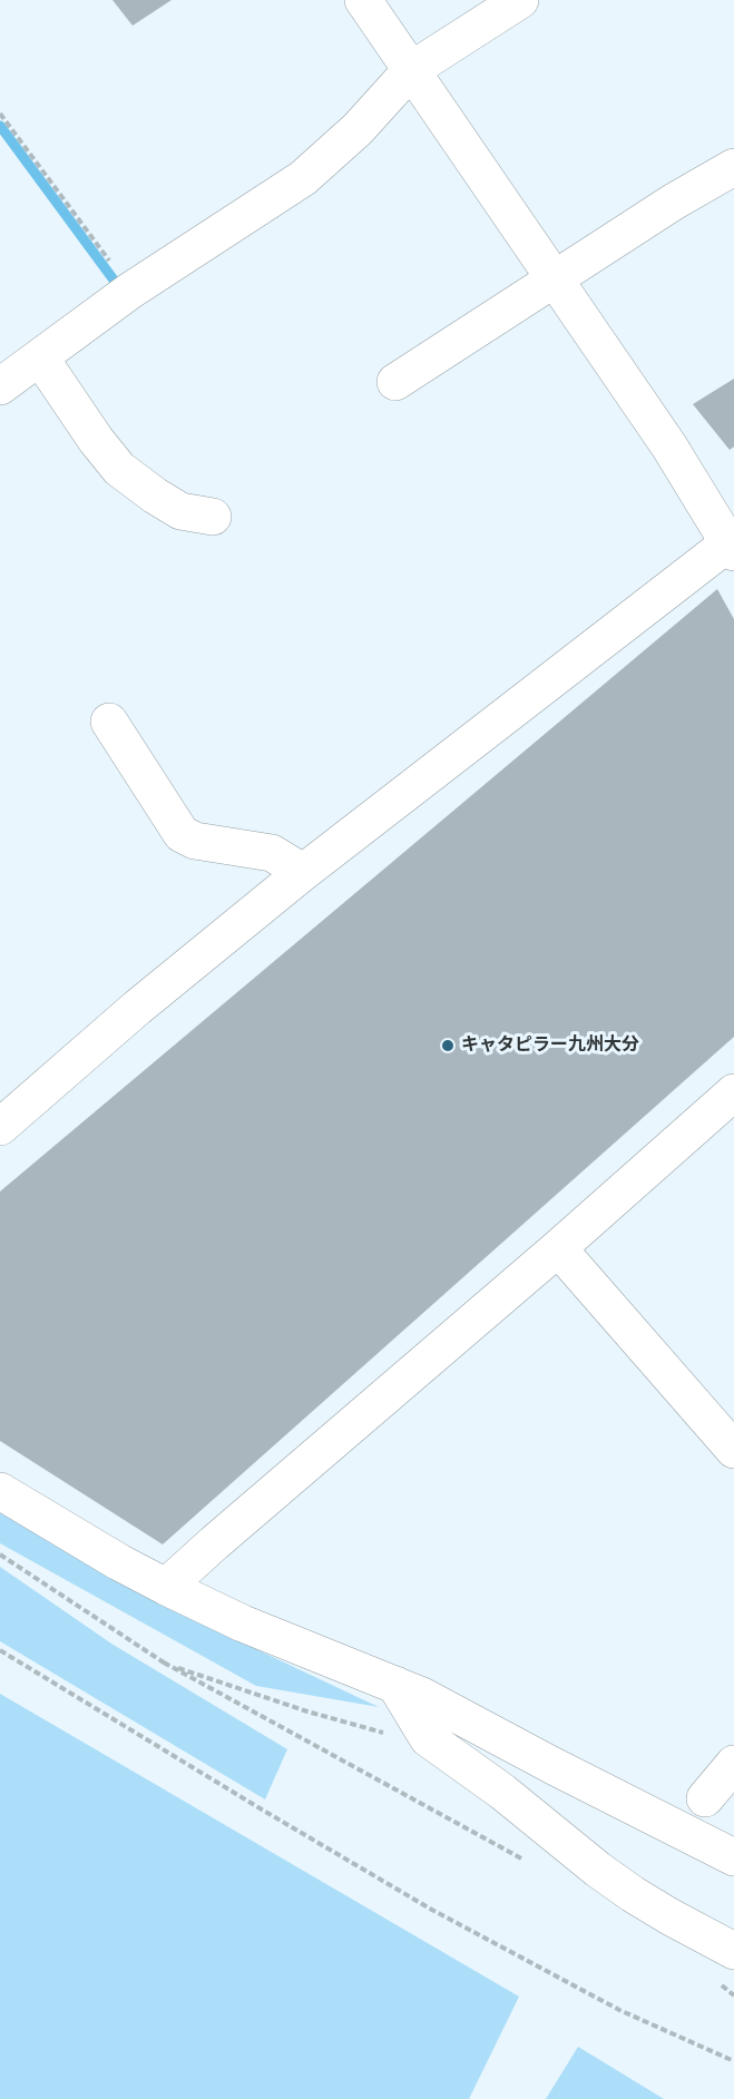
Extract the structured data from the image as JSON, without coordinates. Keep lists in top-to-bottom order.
{
  "places": ["キャタピラー九州大分"]
}
